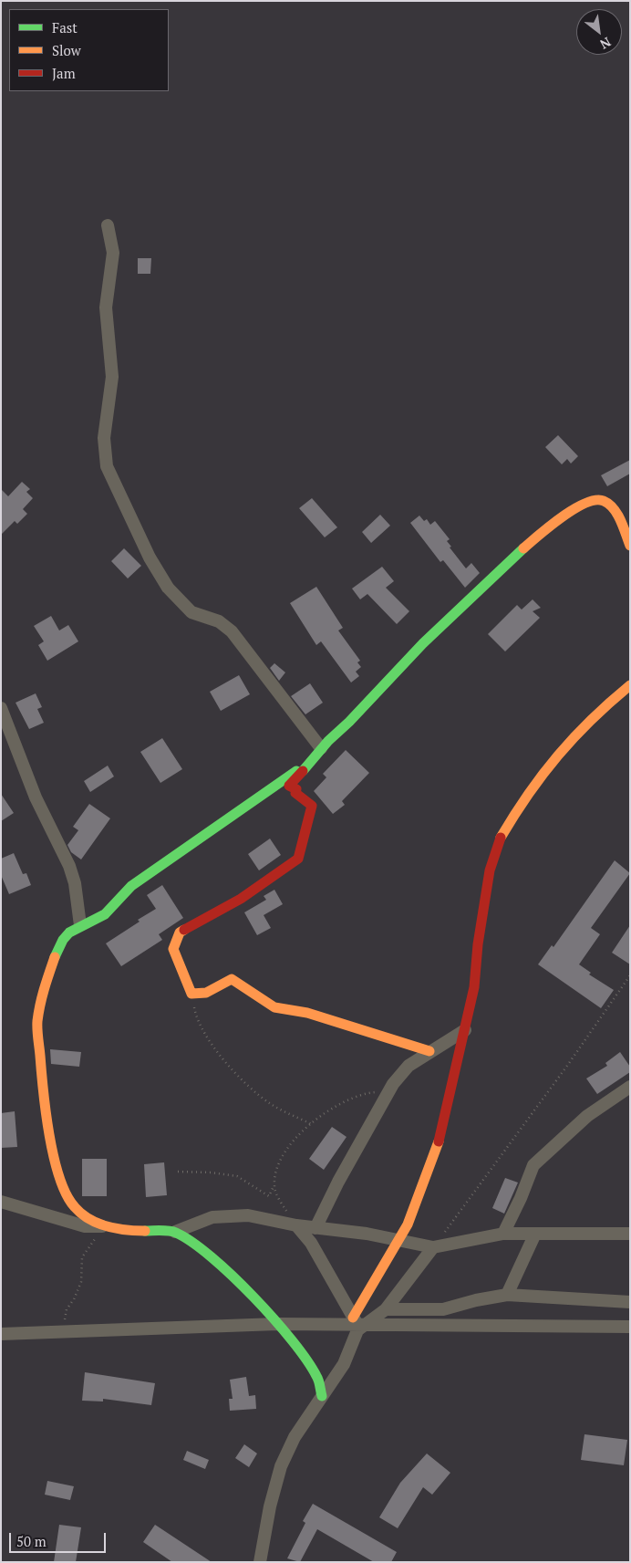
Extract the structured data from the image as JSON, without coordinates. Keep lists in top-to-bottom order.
{
  "legend": ["Fast", "Slow", "Jam"],
  "scale_bar": "50 m",
  "north": "bottom right"
}
